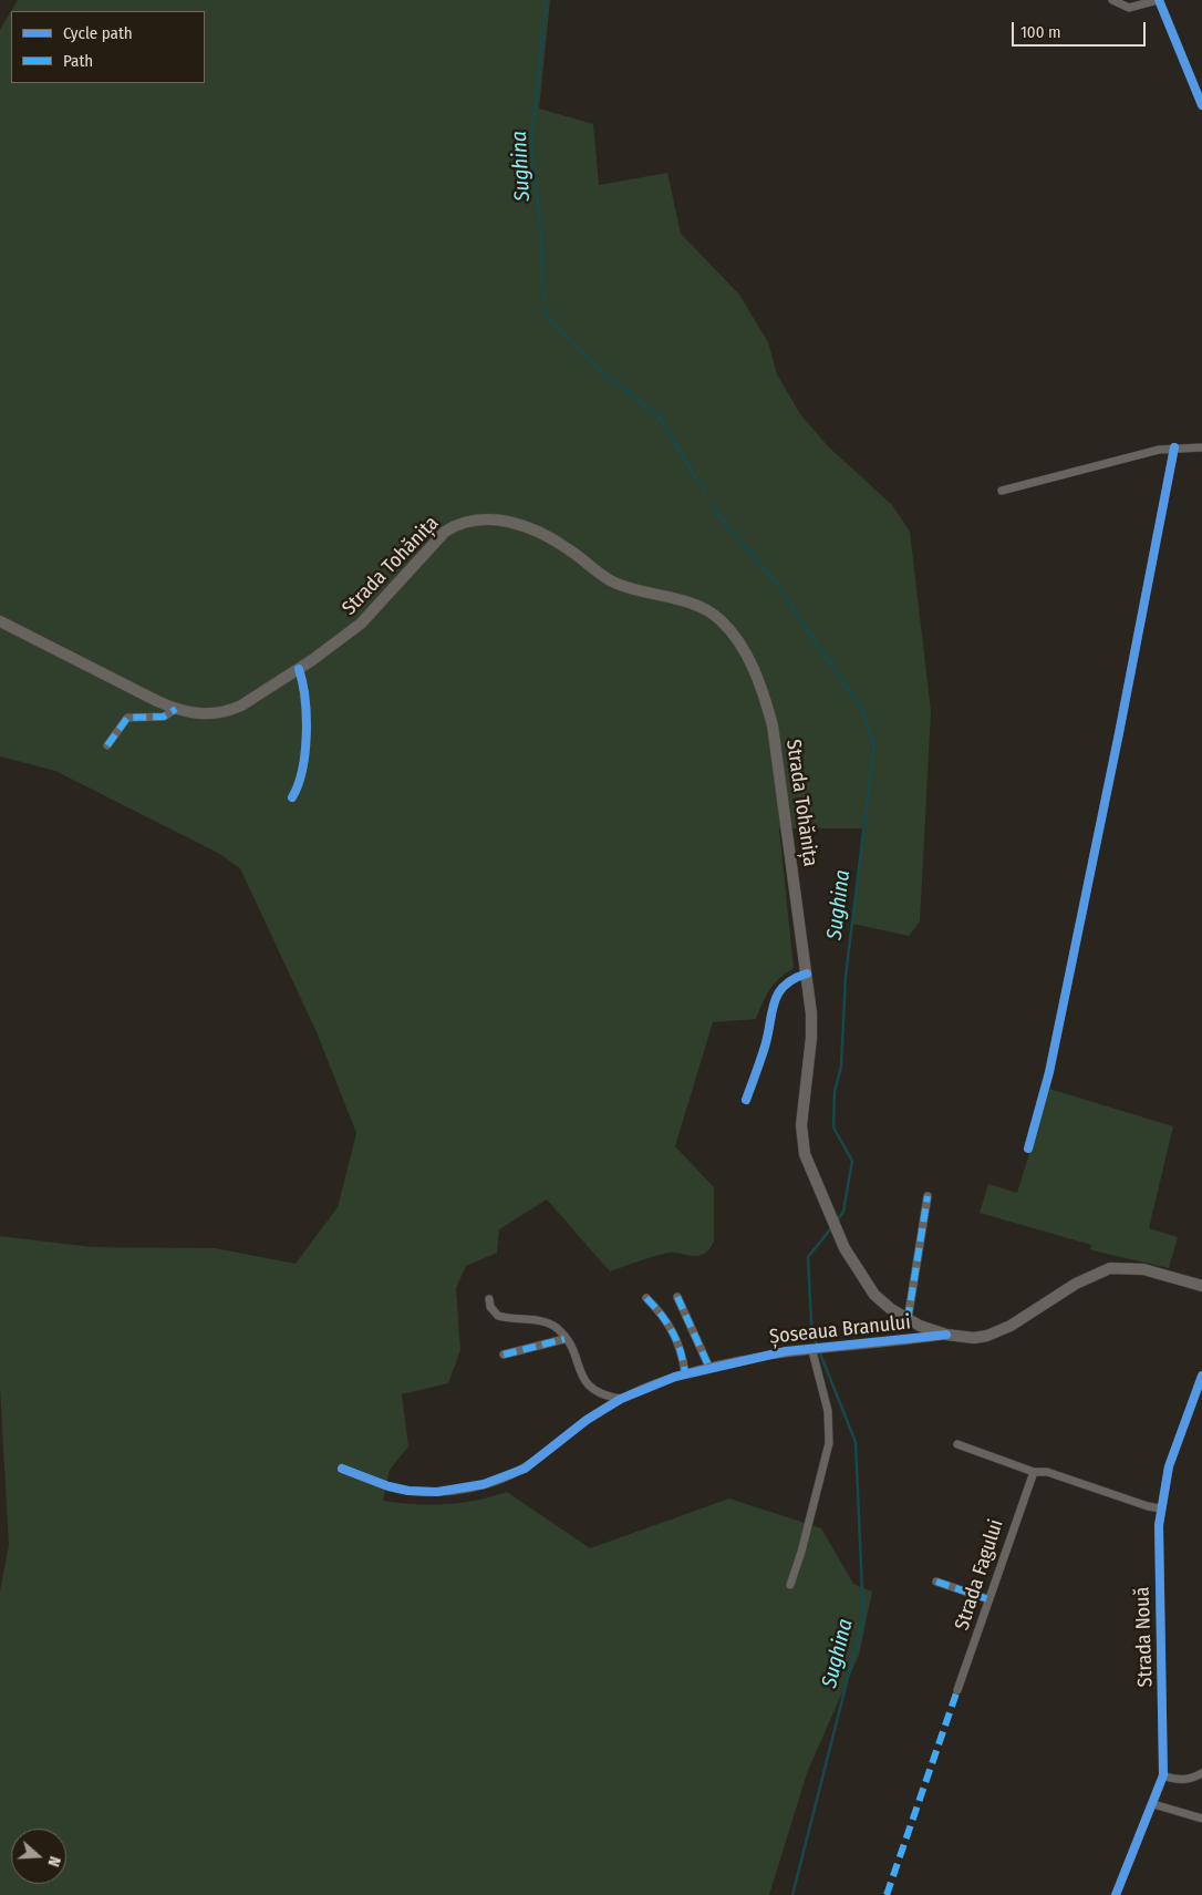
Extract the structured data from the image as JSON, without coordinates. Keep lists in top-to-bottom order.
{
  "streets": {
    "main road": ["Strada Tohănița", "Șoseaua Branului"],
    "street": ["Strada Fagului", "Strada Nouă"]
  },
  "crossings": [
    ["Strada Tohănița", "Șoseaua Branului"]
  ],
  "water": ["Sughina"],
  "legend": ["Cycle path", "Path"],
  "scale_bar": "100 m",
  "north": "right"
}
